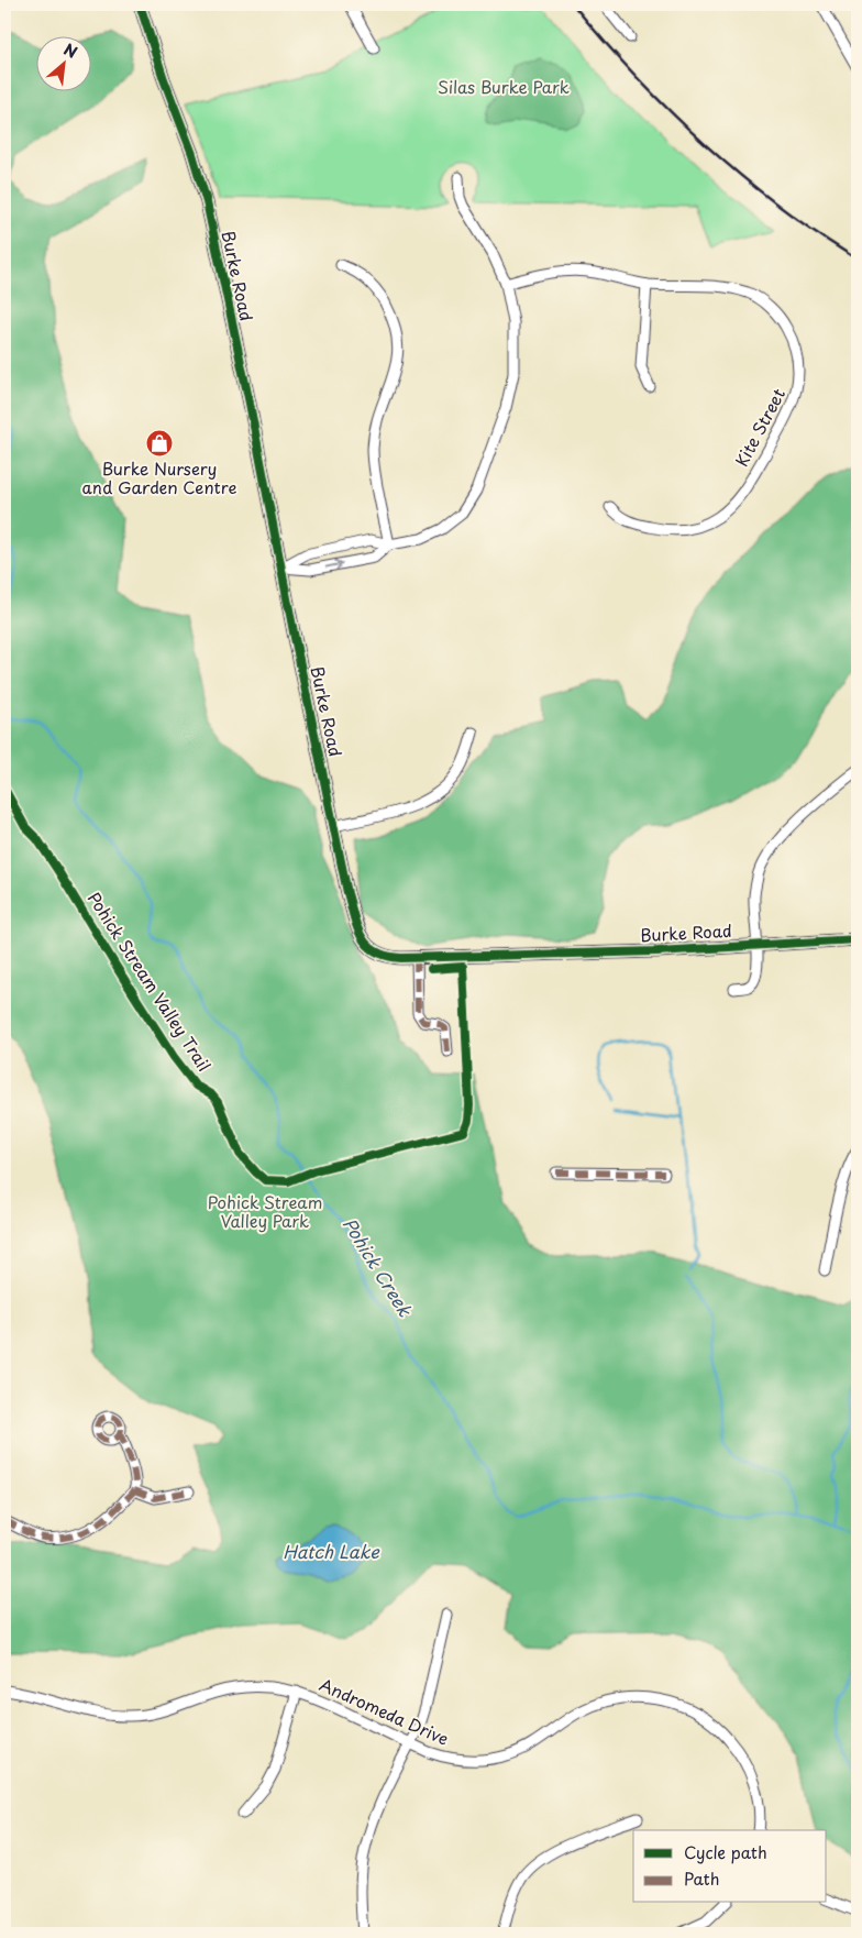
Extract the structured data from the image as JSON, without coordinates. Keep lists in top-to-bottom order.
{
  "streets": {
    "street": ["Burke Road", "Kite Street", "Andromeda Drive"],
    "cycle path": ["Pohick Stream Valley Trail"]
  },
  "water": ["Pohick Creek", "Hatch Lake"],
  "parks": ["Silas Burke Park", "Pohick Stream Valley Park"],
  "places": {
    "shop": ["Burke Nursery and Garden Centre"]
  },
  "legend": ["Cycle path", "Path"],
  "north": "top right"
}
